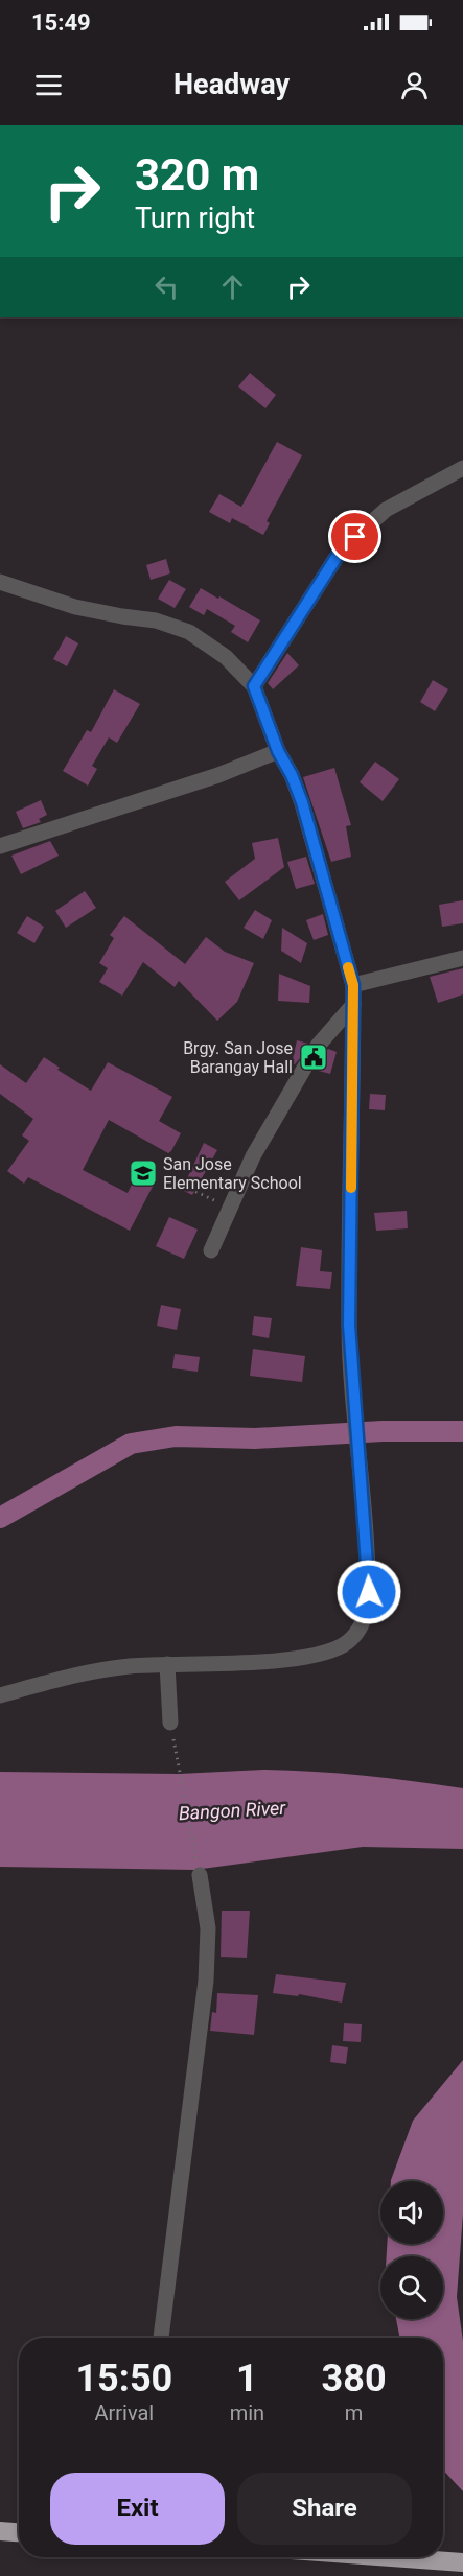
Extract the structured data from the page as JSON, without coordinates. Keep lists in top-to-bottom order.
{
  "water": ["Bangon River"],
  "places": {
    "public building": ["Brgy. San Jose Barangay Hall"],
    "school or university": ["San Jose Elementary School"]
  },
  "page": {
    "status": "15:49",
    "header": "Headway",
    "turn": ["320 m", "Turn right"],
    "eta": [
      "15:50",
      "Arrival",
      "1",
      "min",
      "380",
      "m"
    ],
    "buttons": ["Exit", "Share"]
  }
}
